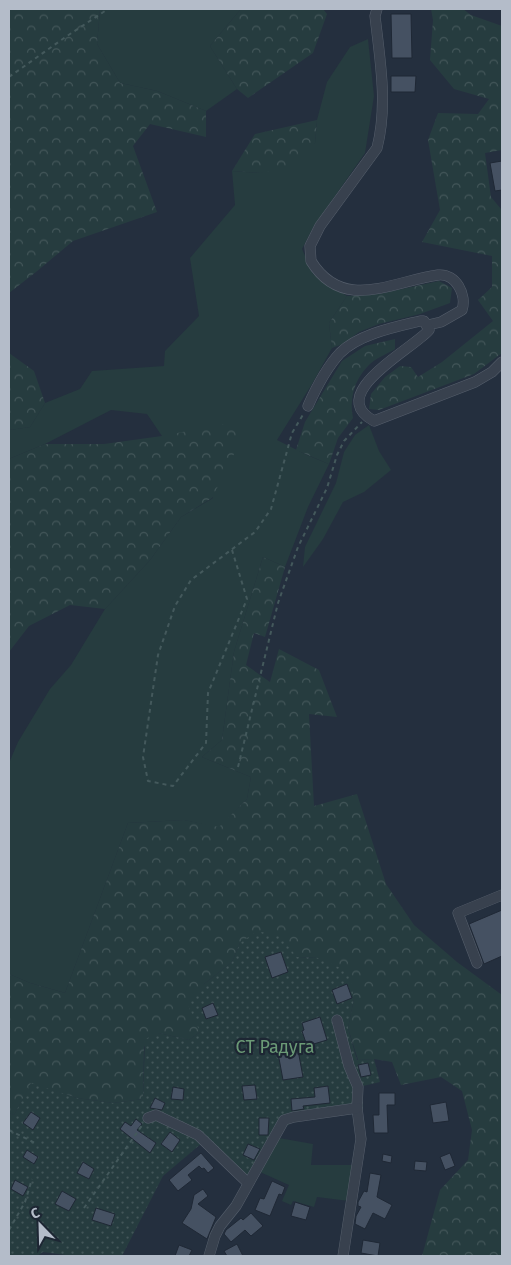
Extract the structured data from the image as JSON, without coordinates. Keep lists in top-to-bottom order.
{
  "parks": ["СТ Радуга"],
  "north": "top left"
}
